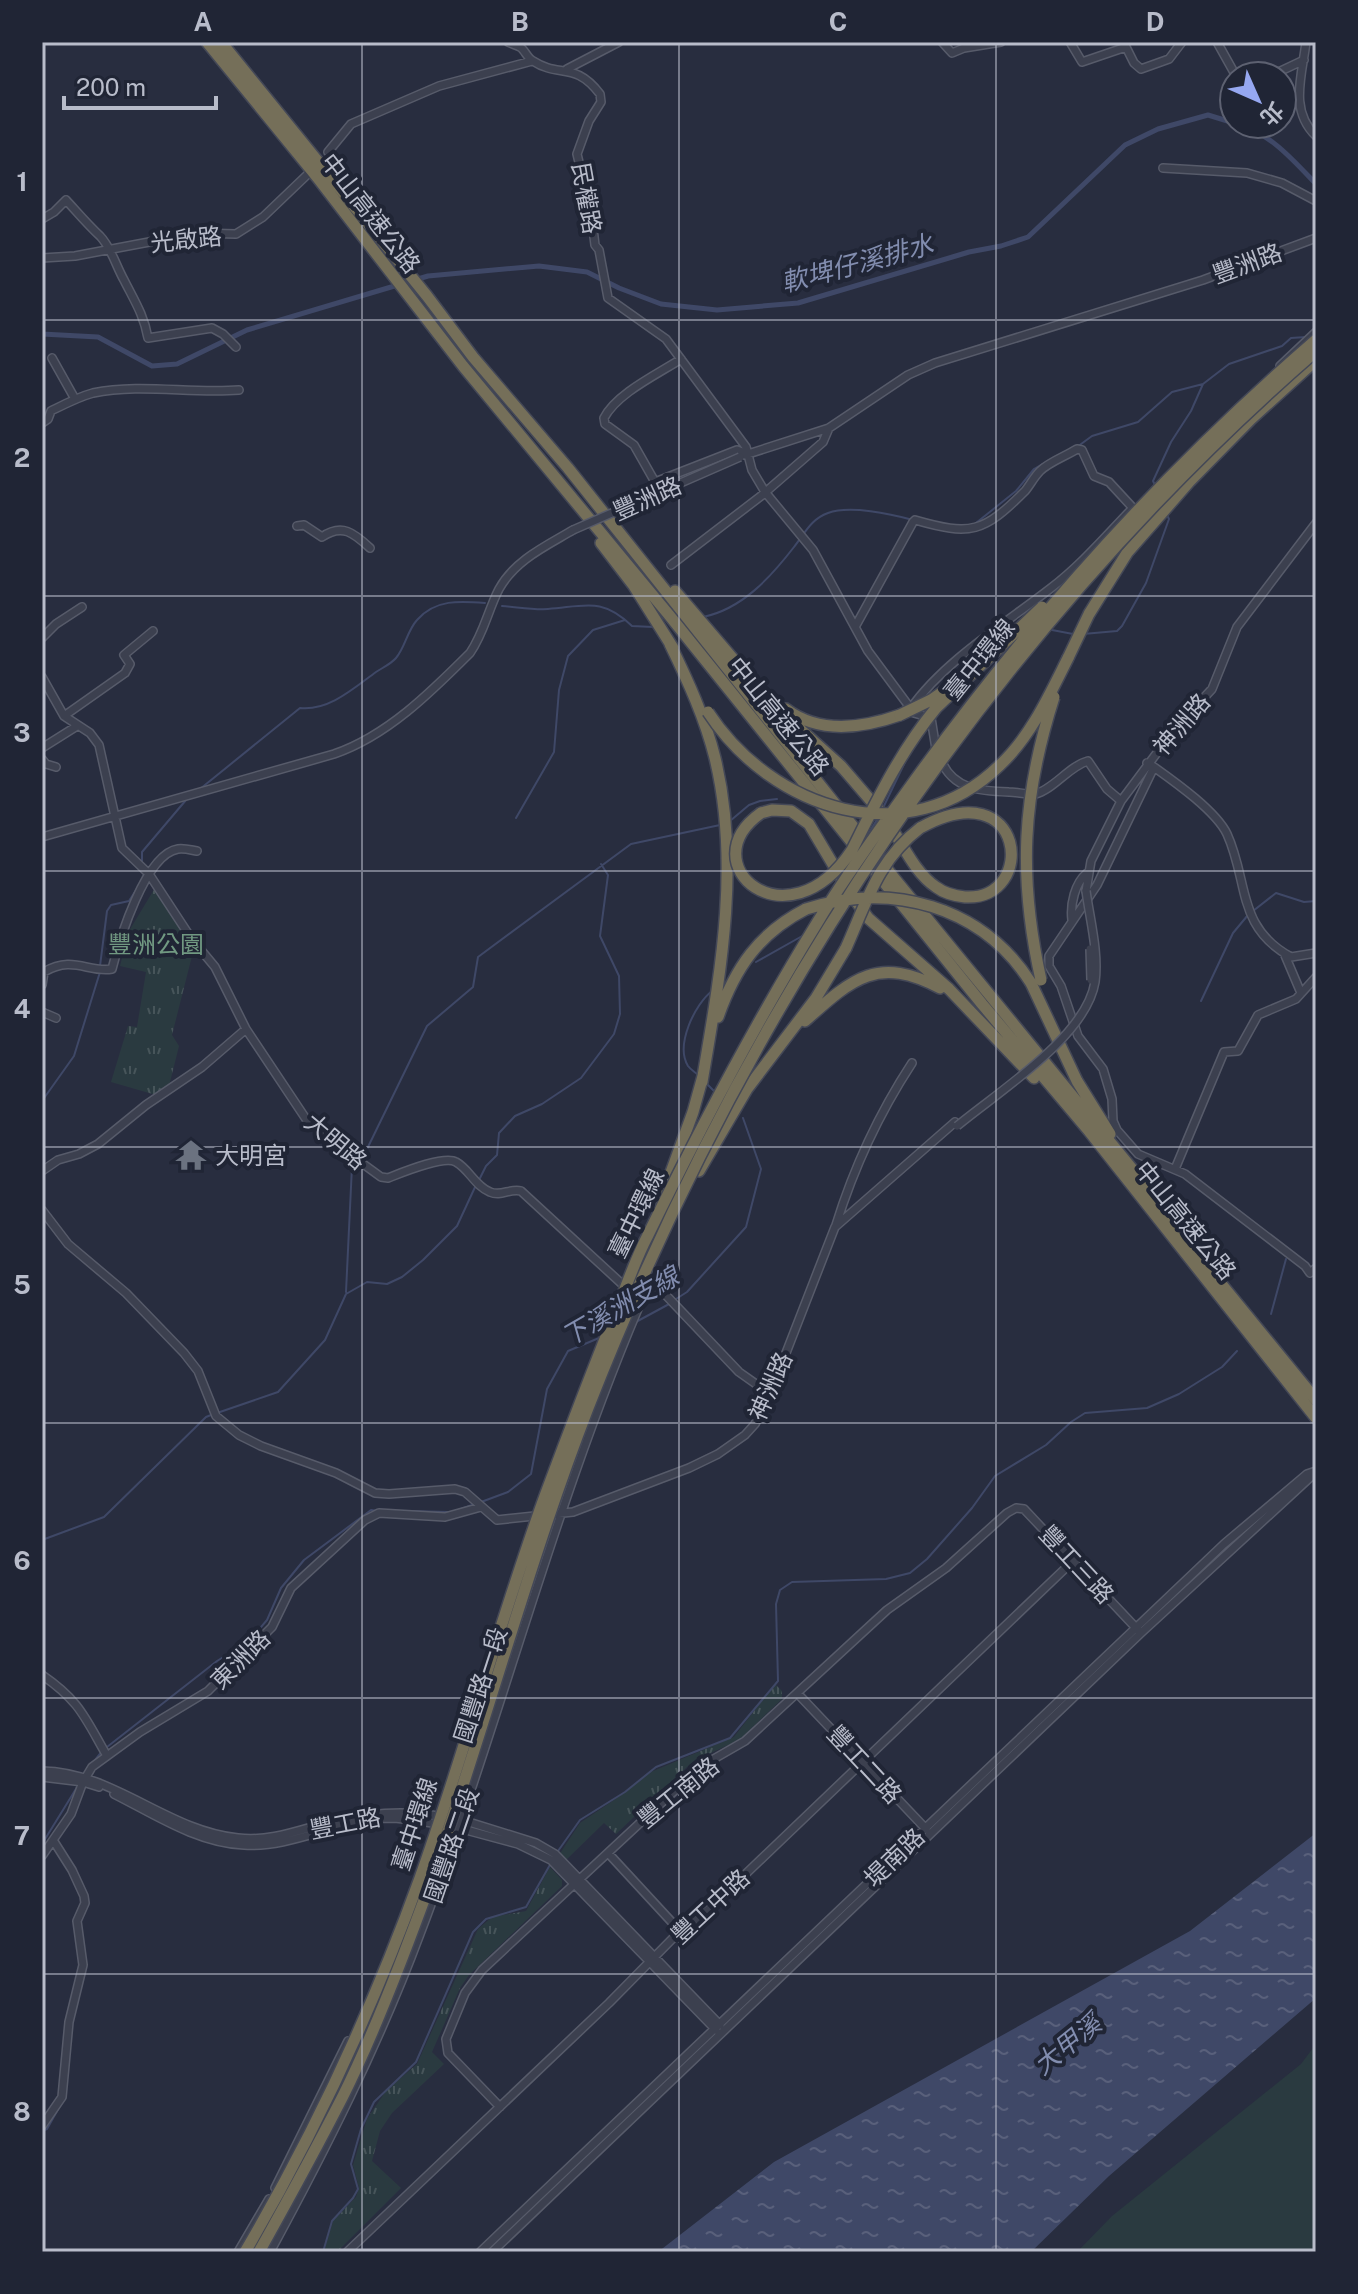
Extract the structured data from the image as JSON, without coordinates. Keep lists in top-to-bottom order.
{
  "streets": {
    "highway": ["中山高速公路", "臺中環線"],
    "street": [
      "民權路",
      "光啟路",
      "豐洲路",
      "神洲路",
      "大明路",
      "豐工三路",
      "東洲路",
      "國豐路一段",
      "豐工二路",
      "豐工南路",
      "豐工路",
      "國豐路二段",
      "堤南路",
      "豐工中路"
    ]
  },
  "crossings": [
    ["豐洲路", "大明路"],
    ["神洲路", "東洲路"],
    ["神洲路", "國豐路一段"],
    ["神洲路", "國豐路二段"],
    ["大明路", "國豐路一段"],
    ["豐工三路", "豐工南路"],
    ["豐工三路", "堤南路"],
    ["豐工三路", "豐工中路"],
    ["東洲路", "豐工路"],
    ["國豐路一段", "豐工路"],
    ["豐工二路", "豐工南路"],
    ["豐工二路", "堤南路"],
    ["豐工二路", "豐工中路"],
    ["豐工南路", "豐工路"],
    ["豐工南路", "豐工中路"],
    ["豐工路", "國豐路二段"],
    ["豐工路", "堤南路"],
    ["豐工路", "豐工中路"]
  ],
  "water": ["軟埤仔溪排水", "下溪洲支線", "大甲溪"],
  "parks": ["豐洲公園"],
  "places": {
    "temple": ["大明宮"]
  },
  "scale_bar": "200 m",
  "north": "bottom right",
  "grid": {
    "columns": [
      "A",
      "B",
      "C",
      "D"
    ],
    "rows": [
      "1",
      "2",
      "3",
      "4",
      "5",
      "6",
      "7",
      "8"
    ]
  }
}
